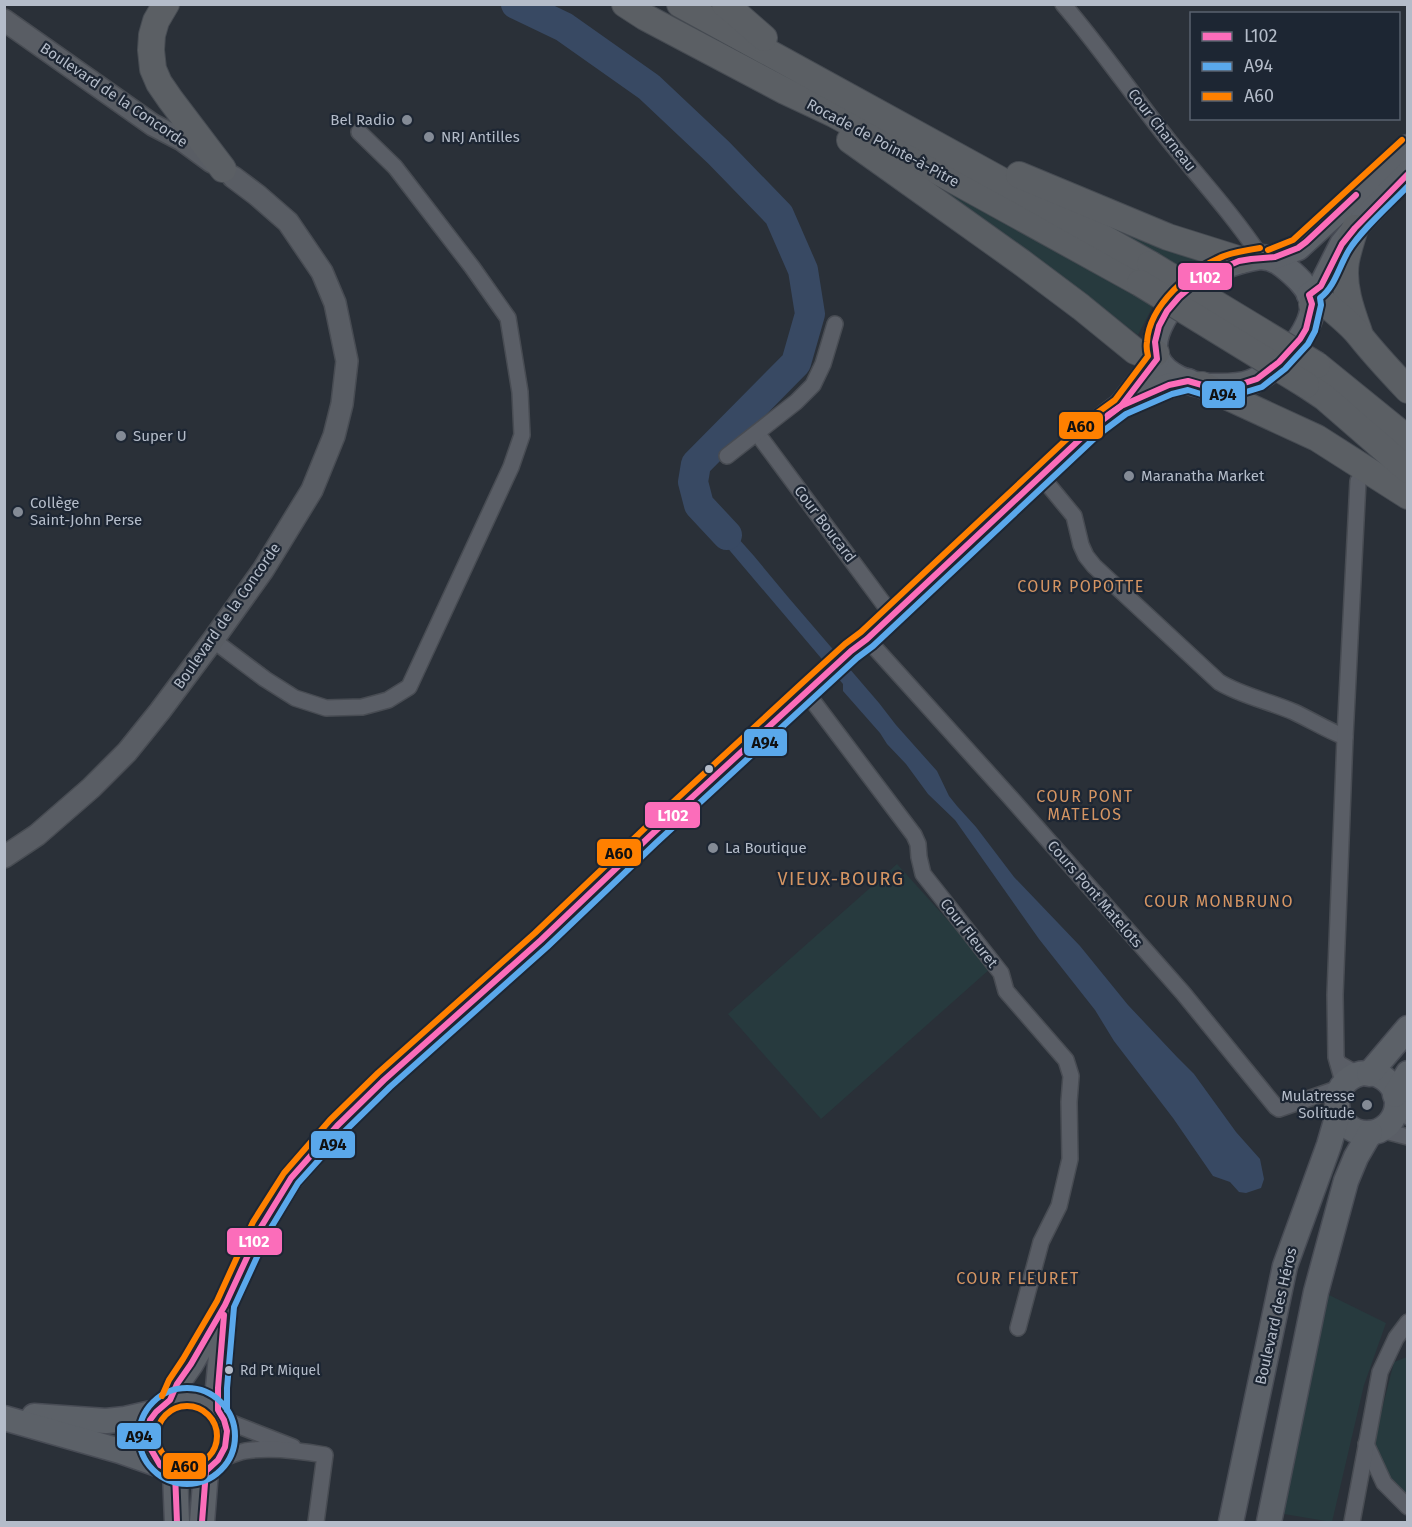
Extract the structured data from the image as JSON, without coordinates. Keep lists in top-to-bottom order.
{
  "streets": {
    "highway": ["Rocade de Pointe-à-Pitre"],
    "main road": ["Boulevard de la Concorde", "Boulevard des Héros"],
    "street": [
      "Cour Charneau",
      "Cour Boucard",
      "Cours Pont Matelots",
      "Cour Fleuret"
    ]
  },
  "crossings": [
    ["Cours Pont Matelots", "Boulevard des Héros"]
  ],
  "districts": [
    "COUR POPOTTE",
    "COUR PONT MATELOS",
    "VIEUX-BOURG",
    "COUR MONBRUNO",
    "COUR FLEURET"
  ],
  "places": [
    "Bel Radio",
    "NRJ Antilles",
    "Super U",
    "Maranatha Market",
    "Collège Saint-John Perse",
    "La Boutique",
    "Mulatresse Solitude",
    "Rd Pt Miquel"
  ],
  "lines": ["transit line A60", "transit line L102", "transit line A94"],
  "legend": ["L102", "A94", "A60"]
}
